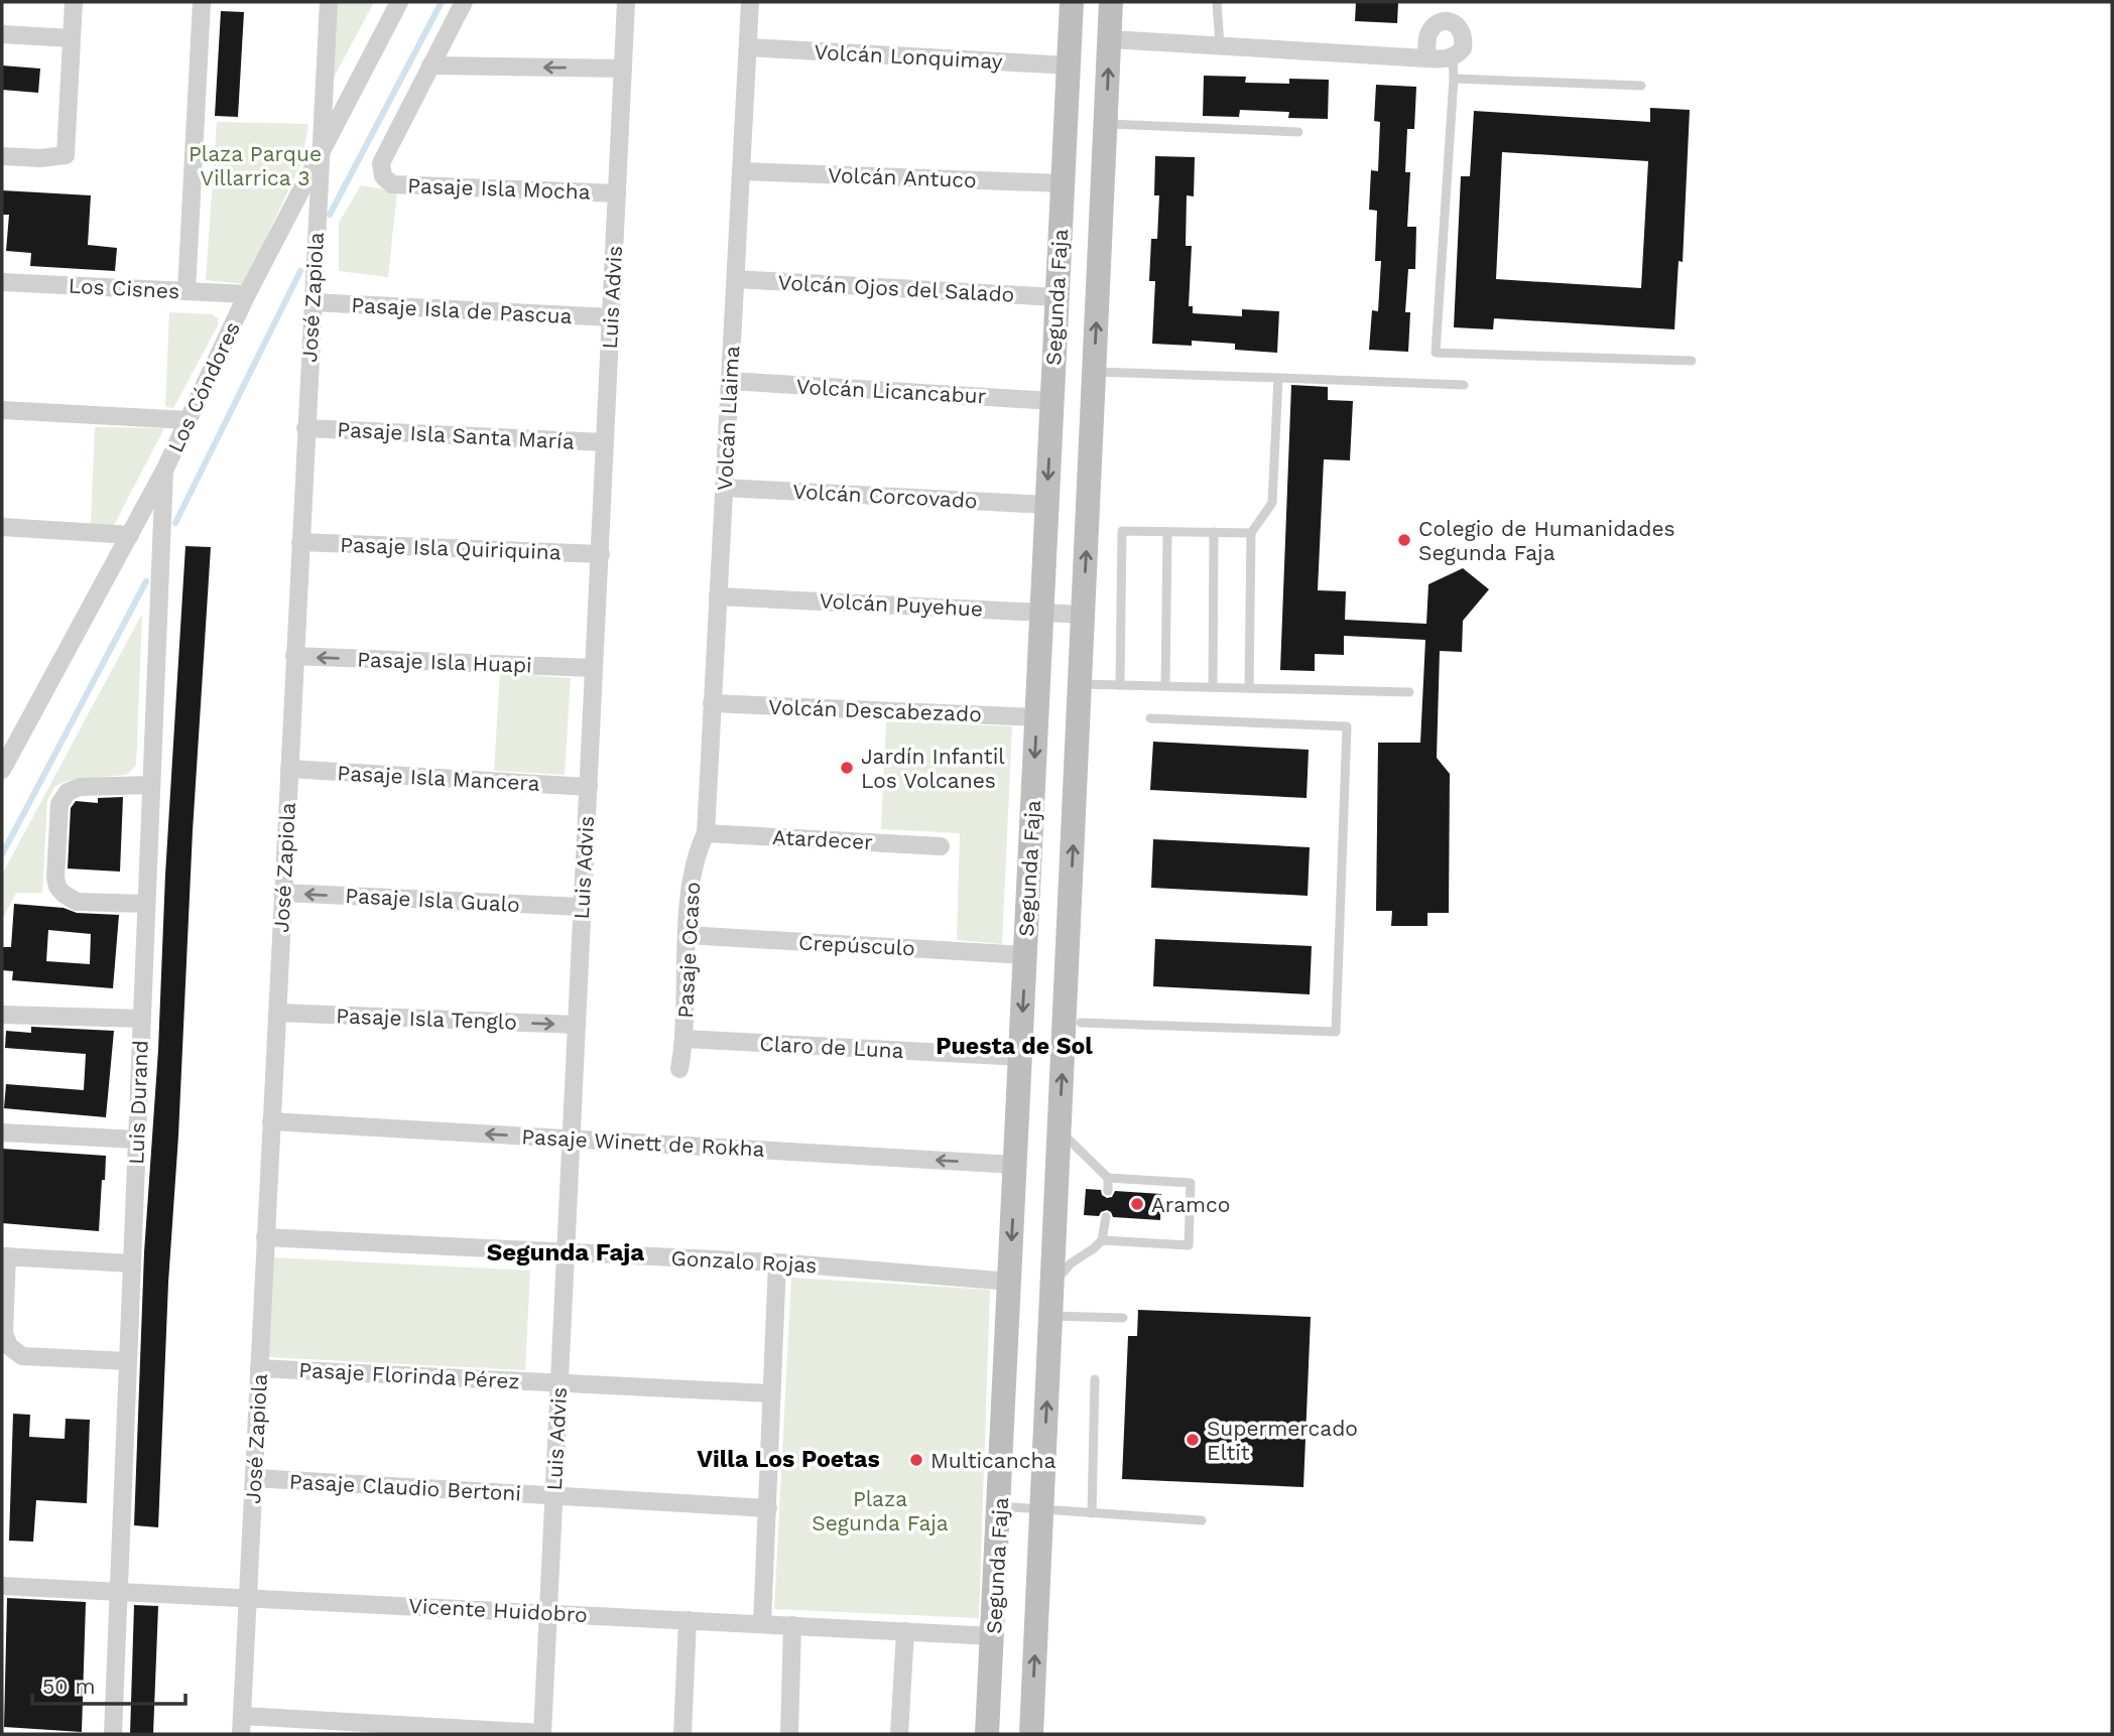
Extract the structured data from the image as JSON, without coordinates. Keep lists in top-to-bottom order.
{
  "streets": {
    "main road": ["Segunda Faja"],
    "street": [
      "Volcán Lonquimay",
      "Volcán Antuco",
      "Pasaje Isla Mocha",
      "Los Cisnes",
      "Volcán Ojos del Salado",
      "José Zapiola",
      "Luis Advis",
      "Pasaje Isla de Pascua",
      "Los Cóndores",
      "Volcán Licancabur",
      "Volcán Llaima",
      "Pasaje Isla Santa María",
      "Volcán Corcovado",
      "Pasaje Isla Quiriquina",
      "Volcán Puyehue",
      "Pasaje Isla Huapi",
      "Volcán Descabezado",
      "Pasaje Isla Mancera",
      "Atardecer",
      "Pasaje Isla Gualo",
      "Crepúsculo",
      "Pasaje Ocaso",
      "Pasaje Isla Tenglo",
      "Claro de Luna",
      "Luis Durand",
      "Pasaje Winett de Rokha",
      "Gonzalo Rojas",
      "Pasaje Florinda Pérez",
      "Pasaje Claudio Bertoni",
      "Vicente Huidobro"
    ]
  },
  "crossings": [
    ["Volcán Lonquimay", "Segunda Faja"],
    ["Volcán Lonquimay", "Volcán Llaima"],
    ["Volcán Antuco", "Segunda Faja"],
    ["Volcán Antuco", "Volcán Llaima"],
    ["Pasaje Isla Mocha", "Luis Advis"],
    ["Los Cisnes", "Los Cóndores"],
    ["Volcán Ojos del Salado", "Segunda Faja"],
    ["Volcán Ojos del Salado", "Volcán Llaima"],
    ["José Zapiola", "Pasaje Isla de Pascua"],
    ["José Zapiola", "Los Cóndores"],
    ["José Zapiola", "Pasaje Isla Santa María"],
    ["José Zapiola", "Pasaje Isla Quiriquina"],
    ["José Zapiola", "Pasaje Isla Huapi"],
    ["José Zapiola", "Pasaje Isla Mancera"],
    ["José Zapiola", "Pasaje Isla Gualo"],
    ["José Zapiola", "Pasaje Isla Tenglo"],
    ["José Zapiola", "Pasaje Winett de Rokha"],
    ["José Zapiola", "Gonzalo Rojas"],
    ["José Zapiola", "Pasaje Florinda Pérez"],
    ["José Zapiola", "Pasaje Claudio Bertoni"],
    ["José Zapiola", "Vicente Huidobro"],
    ["Luis Advis", "Pasaje Isla de Pascua"],
    ["Luis Advis", "Pasaje Isla Santa María"],
    ["Luis Advis", "Pasaje Isla Quiriquina"],
    ["Luis Advis", "Pasaje Isla Huapi"],
    ["Luis Advis", "Pasaje Isla Mancera"],
    ["Luis Advis", "Pasaje Isla Gualo"],
    ["Luis Advis", "Pasaje Isla Tenglo"],
    ["Luis Advis", "Pasaje Winett de Rokha"],
    ["Luis Advis", "Gonzalo Rojas"],
    ["Luis Advis", "Pasaje Florinda Pérez"],
    ["Luis Advis", "Pasaje Claudio Bertoni"],
    ["Luis Advis", "Vicente Huidobro"],
    ["Segunda Faja", "Volcán Licancabur"],
    ["Segunda Faja", "Volcán Corcovado"],
    ["Segunda Faja", "Volcán Puyehue"],
    ["Segunda Faja", "Volcán Descabezado"],
    ["Segunda Faja", "Crepúsculo"],
    ["Segunda Faja", "Claro de Luna"],
    ["Segunda Faja", "Pasaje Winett de Rokha"],
    ["Segunda Faja", "Gonzalo Rojas"],
    ["Segunda Faja", "Vicente Huidobro"],
    ["Los Cóndores", "Luis Durand"],
    ["Volcán Licancabur", "Volcán Llaima"],
    ["Volcán Llaima", "Volcán Corcovado"],
    ["Volcán Llaima", "Volcán Puyehue"],
    ["Volcán Llaima", "Volcán Descabezado"],
    ["Volcán Llaima", "Atardecer"],
    ["Volcán Llaima", "Pasaje Ocaso"],
    ["Atardecer", "Pasaje Ocaso"],
    ["Crepúsculo", "Pasaje Ocaso"],
    ["Pasaje Ocaso", "Claro de Luna"],
    ["Luis Durand", "Vicente Huidobro"]
  ],
  "one_way": [
    "Pasaje Isla Huapi",
    "Pasaje Isla Gualo",
    "Pasaje Isla Tenglo",
    "Pasaje Winett de Rokha"
  ],
  "districts": ["Puesta de Sol", "Segunda Faja", "Villa Los Poetas"],
  "parks": ["Plaza Parque Villarrica 3", "Plaza Segunda Faja"],
  "places": [
    "Colegio de Humanidades Segunda Faja",
    "Jardín Infantil Los Volcanes",
    "Aramco",
    "Supermercado Eltit",
    "Multicancha"
  ],
  "scale_bar": "50 m"
}
